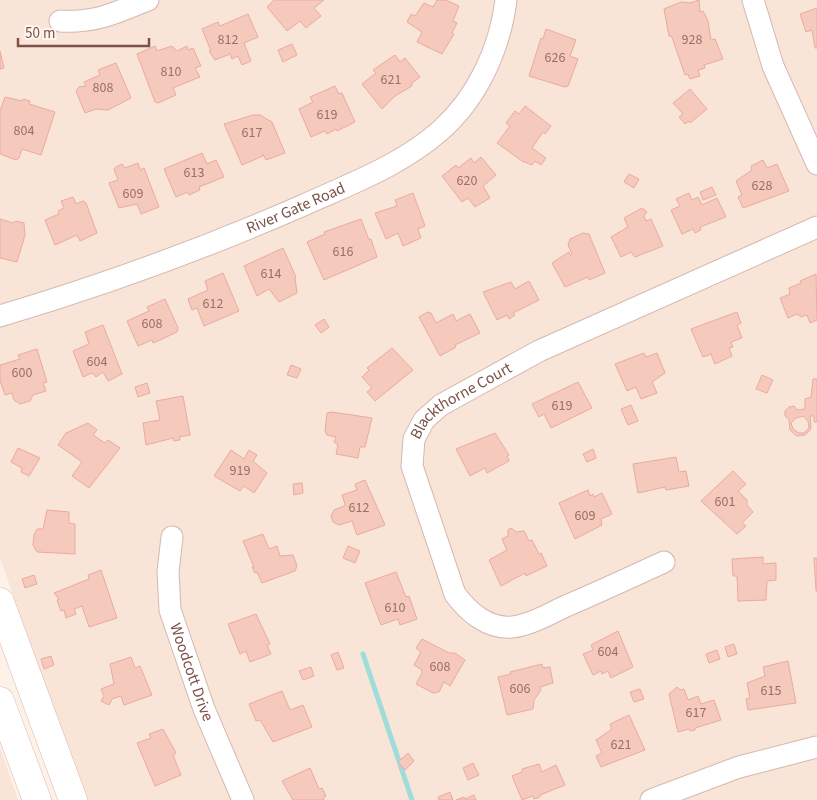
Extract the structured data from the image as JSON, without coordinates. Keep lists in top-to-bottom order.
{
  "streets": {
    "street": ["River Gate Road", "Blackthorne Court", "Woodcott Drive"]
  },
  "house_numbers": [
    "812",
    "928",
    "626",
    "810",
    "621",
    "808",
    "619",
    "804",
    "617",
    "613",
    "620",
    "628",
    "609",
    "616",
    "614",
    "612",
    "608",
    "604",
    "600",
    "619",
    "919",
    "601",
    "612",
    "609",
    "610",
    "604",
    "608",
    "606",
    "615",
    "617",
    "621"
  ],
  "scale_bar": "50 m"
}
